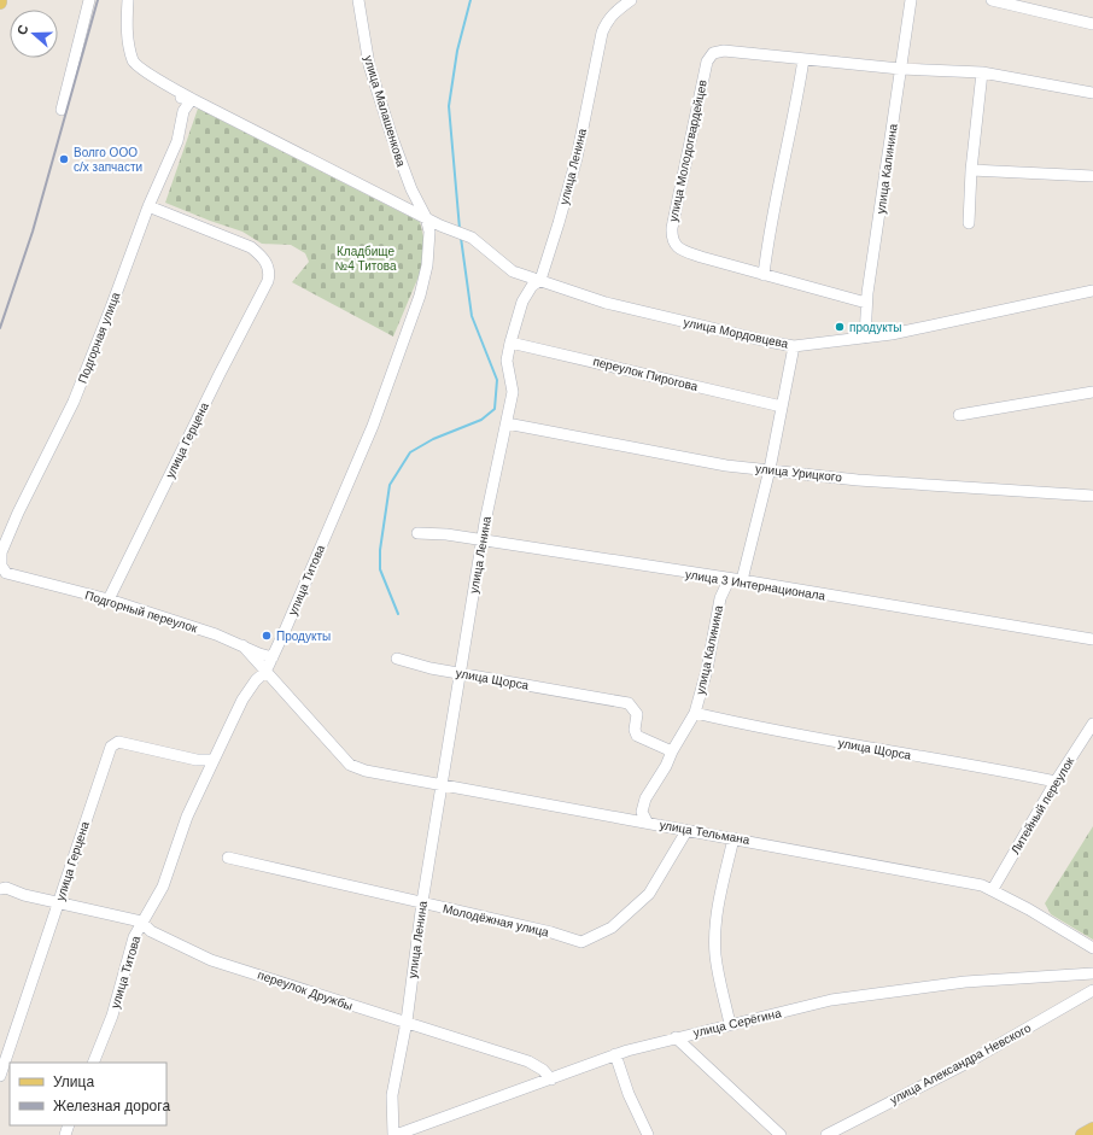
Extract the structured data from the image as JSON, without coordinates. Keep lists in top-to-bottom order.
{
  "streets": {
    "street": [
      "улица Малашенкова",
      "улица Молодогвардейцев",
      "улица Ленина",
      "улица Калинина",
      "улица Мордовцева",
      "Подгорная улица",
      "переулок Пирогова",
      "улица Герцена",
      "улица Урицкого",
      "улица Титова",
      "улица 3 Интернационала",
      "Подгорный переулок",
      "улица Щорса",
      "Литейный переулок",
      "улица Тельмана",
      "Молодёжная улица",
      "переулок Дружбы",
      "улица Серёгина",
      "улица Александра Невского"
    ]
  },
  "crossings": [
    ["улица Малашенкова", "улица Мордовцева"],
    ["улица Малашенкова", "улица Титова"],
    ["улица Молодогвардейцев", "улица Калинина"],
    ["улица Ленина", "улица Мордовцева"],
    ["улица Ленина", "переулок Пирогова"],
    ["улица Ленина", "улица Урицкого"],
    ["улица Ленина", "улица 3 Интернационала"],
    ["улица Ленина", "улица Щорса"],
    ["улица Ленина", "улица Тельмана"],
    ["улица Ленина", "Молодёжная улица"],
    ["улица Ленина", "переулок Дружбы"],
    ["улица Ленина", "улица Серёгина"],
    ["улица Калинина", "улица Мордовцева"],
    ["улица Калинина", "улица 3 Интернационала"],
    ["улица Калинина", "улица Щорса"],
    ["улица Калинина", "улица Тельмана"],
    ["улица Мордовцева", "улица Титова"],
    ["Подгорная улица", "улица Герцена"],
    ["Подгорная улица", "Подгорный переулок"],
    ["улица Герцена", "улица Титова"],
    ["улица Герцена", "Подгорный переулок"],
    ["улица Герцена", "переулок Дружбы"],
    ["улица Титова", "Подгорный переулок"],
    ["улица Титова", "улица Тельмана"],
    ["улица Титова", "переулок Дружбы"],
    ["Подгорный переулок", "улица Тельмана"],
    ["улица Щорса", "Литейный переулок"],
    ["Литейный переулок", "улица Тельмана"],
    ["улица Тельмана", "Молодёжная улица"],
    ["переулок Дружбы", "улица Серёгина"]
  ],
  "parks": ["Кладбище №4 Титова"],
  "places": ["Волго ООО с/х запчасти", "продукты", "Продукты"],
  "legend": ["Улица", "Железная дорога"],
  "north": "left"
}
